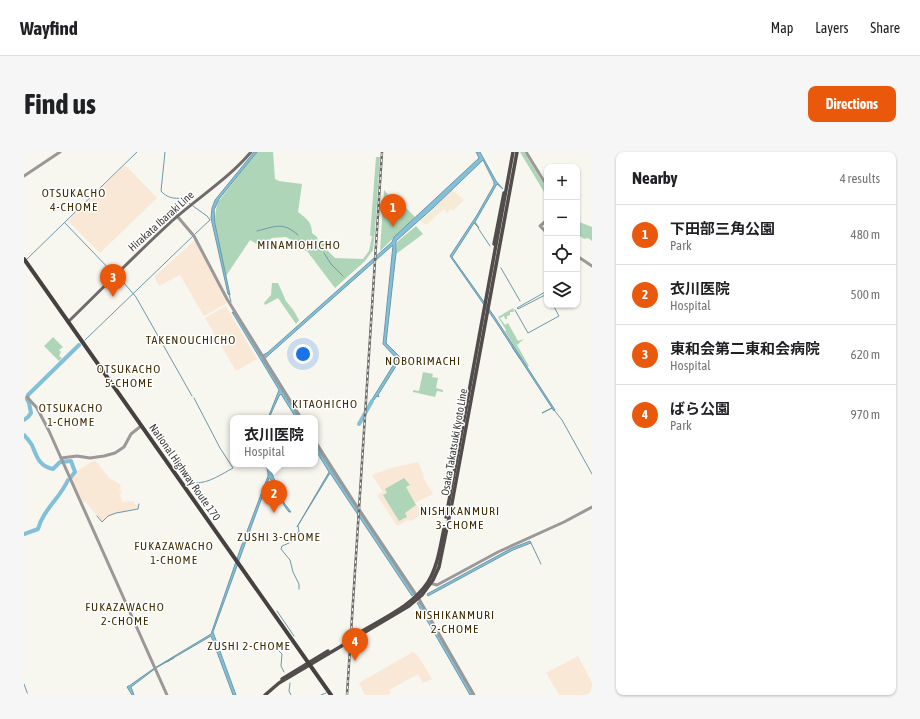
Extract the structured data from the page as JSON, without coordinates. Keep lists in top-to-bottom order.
{
  "streets": {
    "highway": ["National Highway Route 170"],
    "main road": ["Hirakata Ibaraki Line", "Osaka Takatsuki Kyoto Line"]
  },
  "crossings": [
    ["Hirakata Ibaraki Line", "National Highway Route 170"],
    ["Osaka Takatsuki Kyoto Line", "National Highway Route 170"]
  ],
  "districts": [
    "OTSUKACHO 4-CHOME",
    "MINAMIOHICHO",
    "TAKENOUCHICHO",
    "NOBORIMACHI",
    "OTSUKACHO 5-CHOME",
    "KITAOHICHO",
    "OTSUKACHO 1-CHOME",
    "NISHIKANMURI 3-CHOME",
    "ZUSHI 3-CHOME",
    "FUKAZAWACHO 1-CHOME",
    "FUKAZAWACHO 2-CHOME",
    "NISHIKANMURI 2-CHOME",
    "ZUSHI 2-CHOME"
  ],
  "page": {
    "header": "Wayfind",
    "nav": ["Map", "Layers", "Share"],
    "buttons": "Directions",
    "title": "Find us",
    "heading": ["Nearby", "4 results"],
    "map_buttons": ["+", "−"],
    "pins": [
      "1",
      "3",
      "2",
      "4"
    ],
    "list": [
      {
        "mark": "1",
        "name": "下田部三角公園",
        "note": "Park",
        "value": "480 m"
      },
      {
        "mark": "2",
        "name": "衣川医院",
        "note": "Hospital",
        "value": "500 m"
      },
      {
        "mark": "3",
        "name": "東和会第二東和会病院",
        "note": "Hospital",
        "value": "620 m"
      },
      {
        "mark": "4",
        "name": "ばら公園",
        "note": "Park",
        "value": "970 m"
      }
    ],
    "popup": ["衣川医院", "Hospital"]
  }
}
